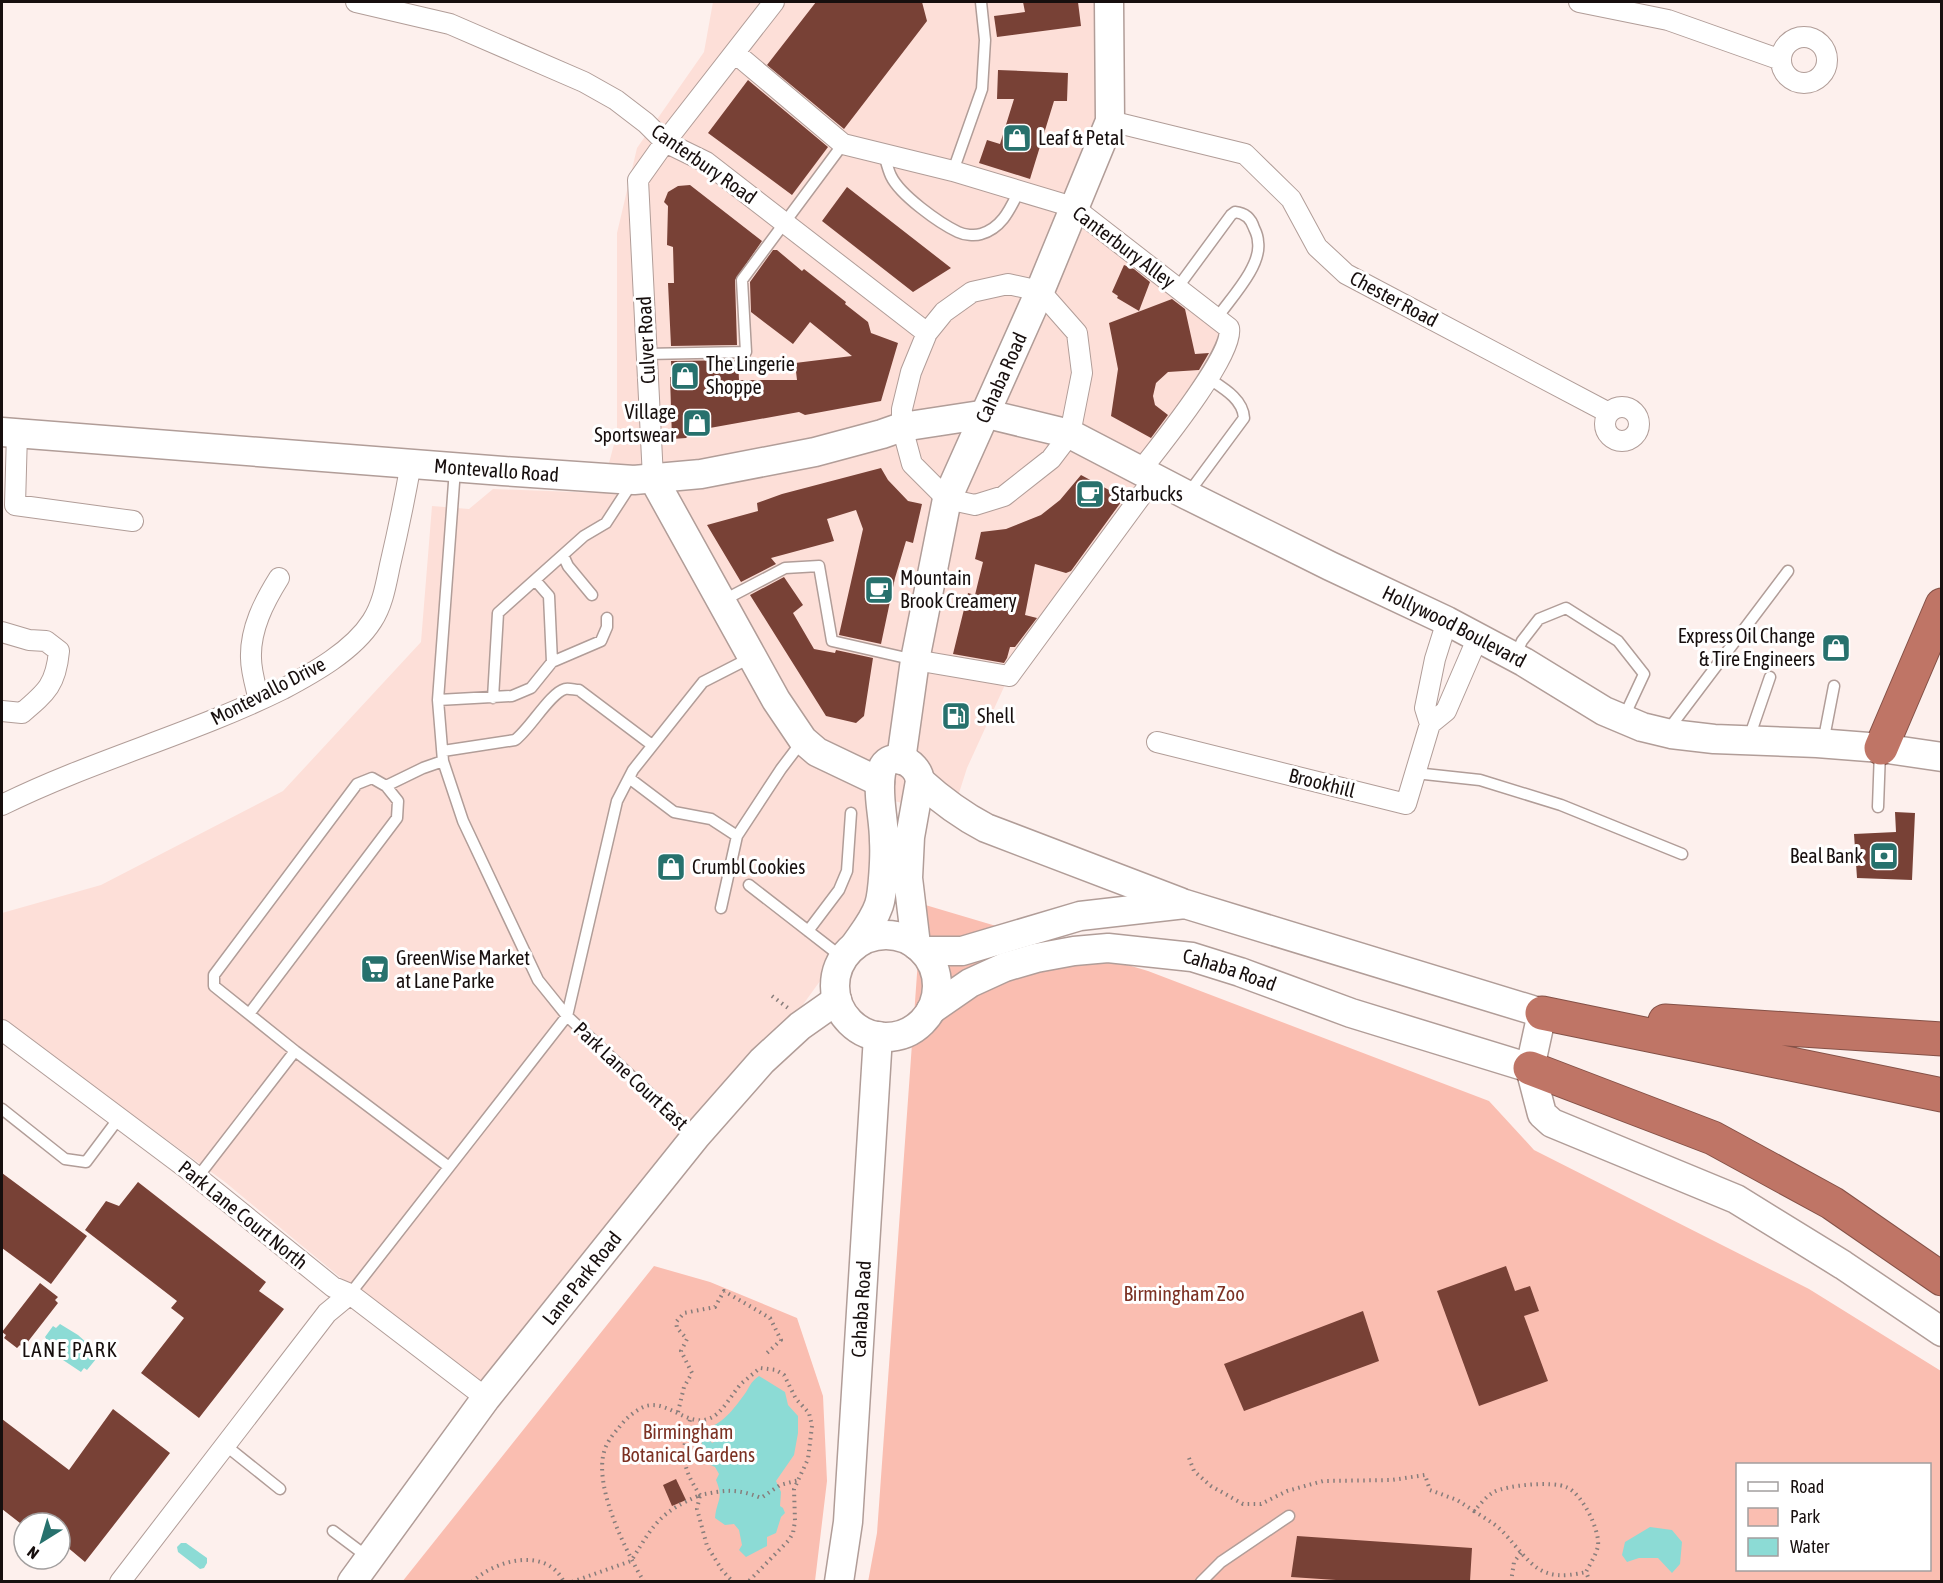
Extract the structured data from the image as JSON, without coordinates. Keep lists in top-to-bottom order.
{
  "streets": {
    "street": [
      "Canterbury Road",
      "Canterbury Alley",
      "Chester Road",
      "Culver Road",
      "Cahaba Road",
      "Montevallo Road",
      "Hollywood Boulevard",
      "Montevallo Drive",
      "Brookhill",
      "Park Lane Court North",
      "Lane Park Road"
    ],
    "lane": ["Park Lane Court East"]
  },
  "crossings": [
    ["Canterbury Road", "Culver Road"],
    ["Canterbury Alley", "Cahaba Road"],
    ["Canterbury Alley", "Hollywood Boulevard"],
    ["Chester Road", "Cahaba Road"],
    ["Culver Road", "Montevallo Road"],
    ["Cahaba Road", "Montevallo Road"],
    ["Cahaba Road", "Hollywood Boulevard"],
    ["Cahaba Road", "Lane Park Road"],
    ["Montevallo Road", "Hollywood Boulevard"],
    ["Montevallo Road", "Montevallo Drive"],
    ["Montevallo Road", "Park Lane Court East"],
    ["Hollywood Boulevard", "Brookhill"],
    ["Park Lane Court East", "Lane Park Road"],
    ["Park Lane Court North", "Lane Park Road"]
  ],
  "districts": ["LANE PARK"],
  "parks": ["Birmingham Zoo", "Birmingham Botanical Gardens"],
  "places": {
    "shop": [
      "Leaf & Petal",
      "The Lingerie Shoppe",
      "Village Sportswear",
      "Express Oil Change & Tire Engineers",
      "Crumbl Cookies"
    ],
    "cafe": ["Starbucks", "Mountain Brook Creamery"],
    "fuel station": ["Shell"],
    "bank": ["Beal Bank"],
    "supermarket": ["GreenWise Market at Lane Parke"]
  },
  "legend": ["Road", "Park", "Water"],
  "north": "bottom left"
}
